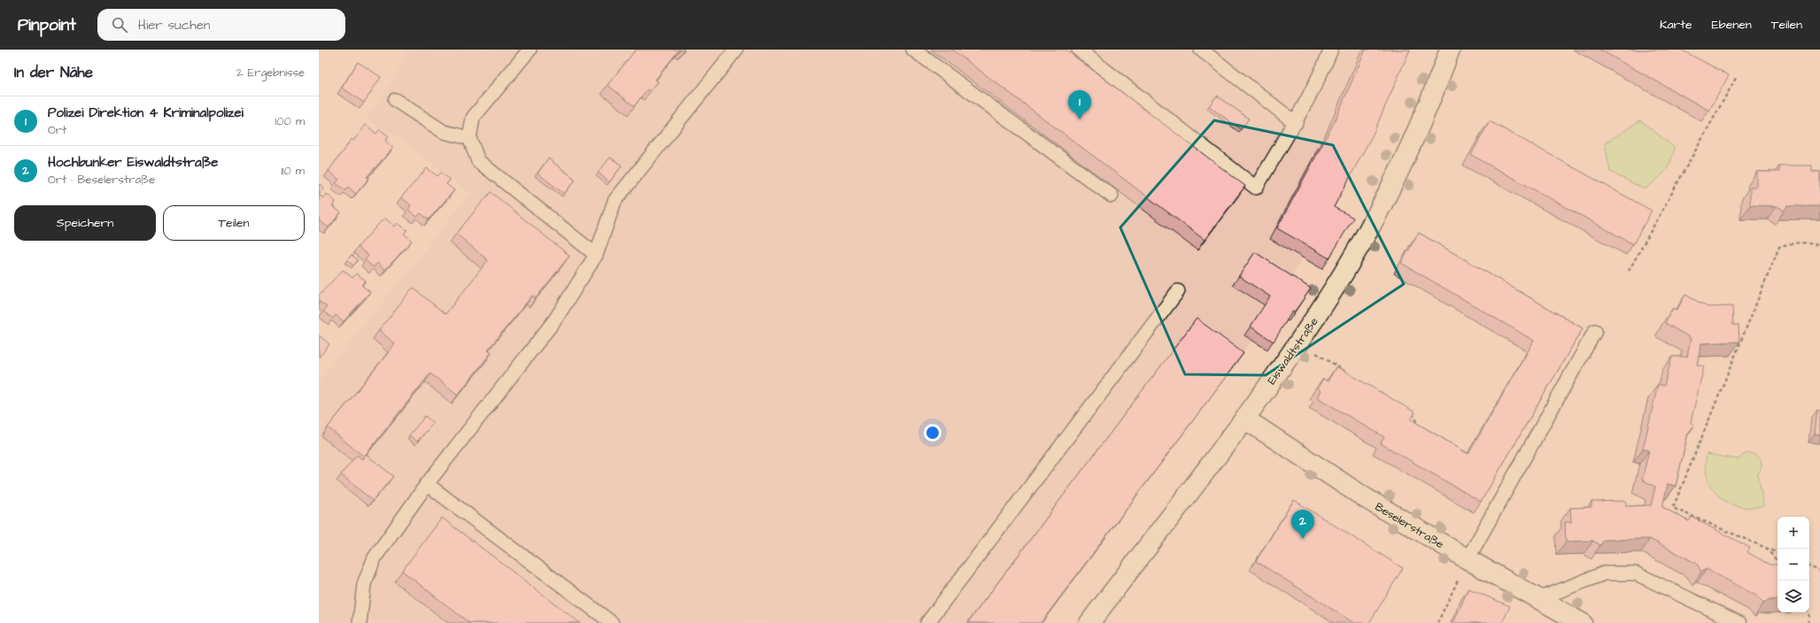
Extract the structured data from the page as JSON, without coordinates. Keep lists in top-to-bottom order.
{
  "streets": {
    "street": ["Eiswaldtstraße", "Beselerstraße"]
  },
  "crossings": [
    ["Eiswaldtstraße", "Beselerstraße"]
  ],
  "page": {
    "header": "Pinpoint",
    "search": "Hier suchen",
    "nav": ["Karte", "Ebenen", "Teilen"],
    "heading": ["In der Nähe", "2 Ergebnisse"],
    "pins": ["1", "2"],
    "list": [
      {
        "mark": "1",
        "name": "Polizei Direktion 4 Kriminalpolizei",
        "note": "Ort",
        "value": "100 m"
      },
      {
        "mark": "2",
        "name": "Hochbunker Eiswaldtstraße",
        "note": "Ort · Beselerstraße",
        "value": "110 m"
      }
    ],
    "buttons": ["Speichern", "Teilen"],
    "map_buttons": ["+", "−"]
  }
}
